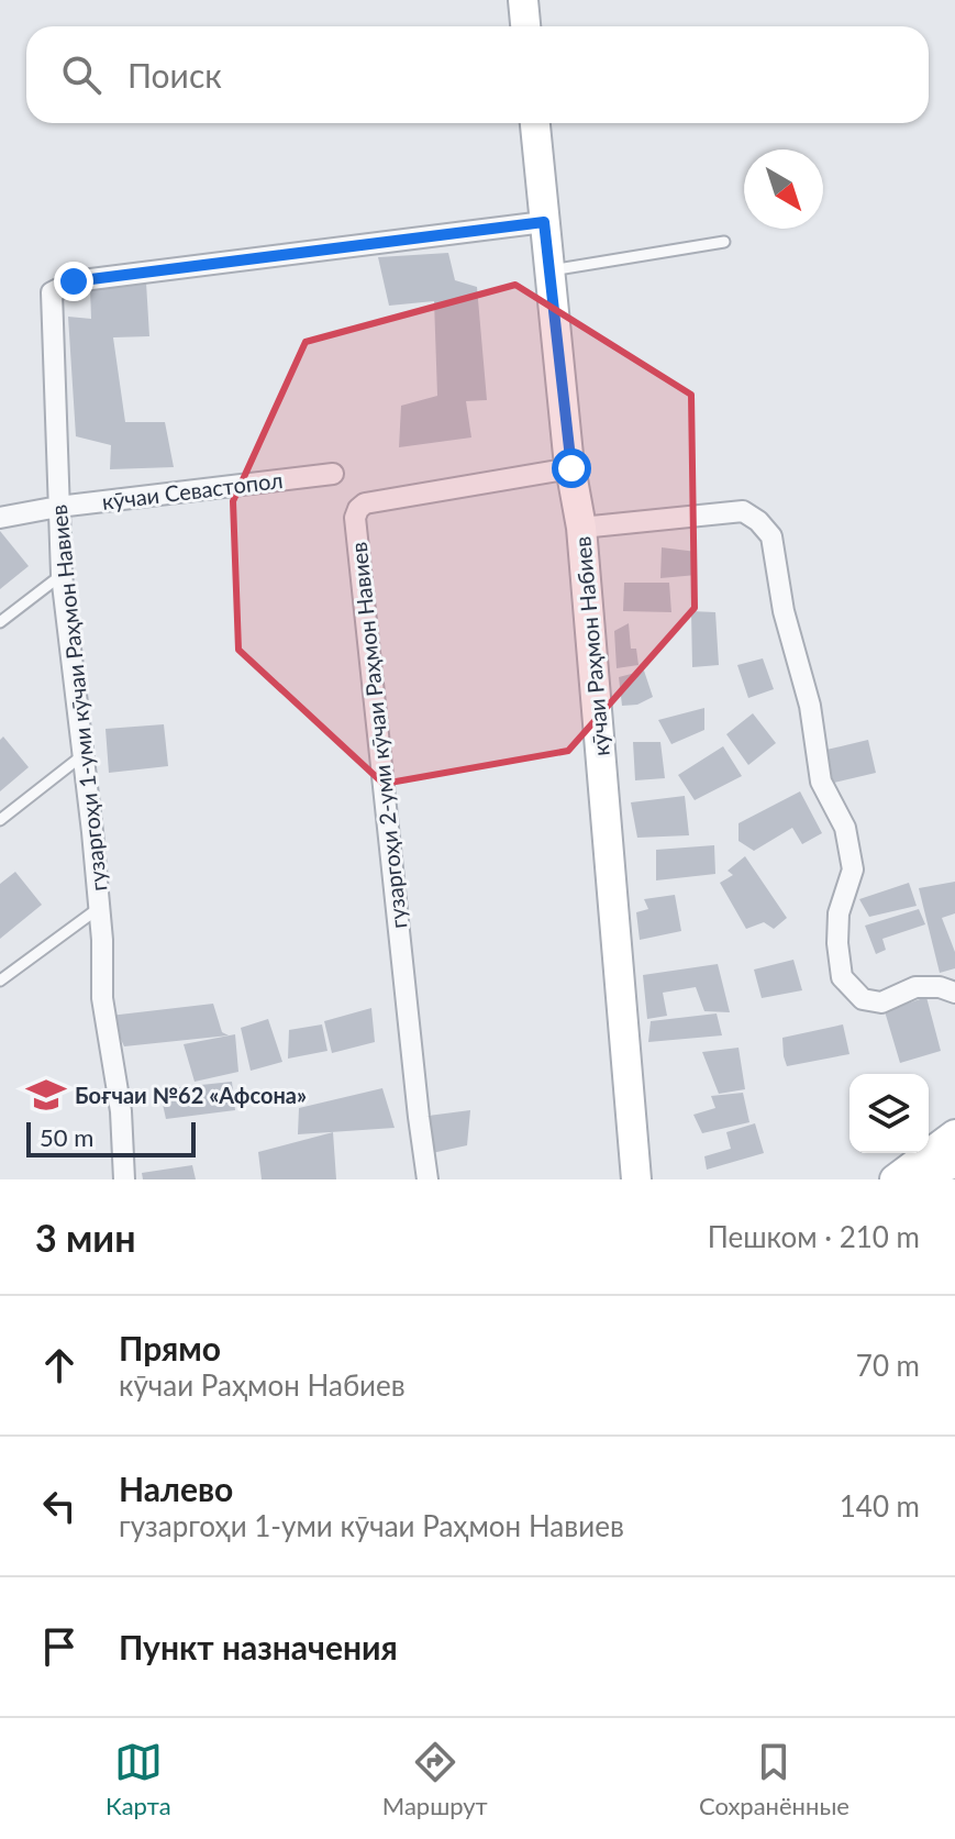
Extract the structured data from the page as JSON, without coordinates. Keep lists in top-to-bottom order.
{
  "streets": {
    "main road": ["кӯчаи Раҳмон Набиев"],
    "street": ["кӯчаи Севастопол", "гузаргоҳи 1-уми кӯчаи Раҳмон Навиев", "гузаргоҳи 2-уми кӯчаи Раҳмон Навиев"]
  },
  "crossings": [
    ["кӯчаи Севастопол", "гузаргоҳи 1-уми кӯчаи Раҳмон Навиев"],
    ["кӯчаи Раҳмон Набиев", "гузаргоҳи 1-уми кӯчаи Раҳмон Навиев"],
    ["кӯчаи Раҳмон Набиев", "гузаргоҳи 2-уми кӯчаи Раҳмон Навиев"]
  ],
  "places": {
    "school or university": ["Боғчаи №62 «Афсона»"]
  },
  "scale_bar": "50 m",
  "north": "bottom right",
  "page": {
    "search": "Поиск",
    "scale": "50 m",
    "heading": ["3 мин", "Пешком · 210 m"],
    "list": [
      ["Прямо", "кӯчаи Раҳмон Набиев", "70 m"],
      ["Налево", "гузаргоҳи 1-уми кӯчаи Раҳмон Навиев", "140 m"],
      "Пункт назначения"
    ],
    "nav": ["Карта", "Маршрут", "Сохранённые"]
  }
}
